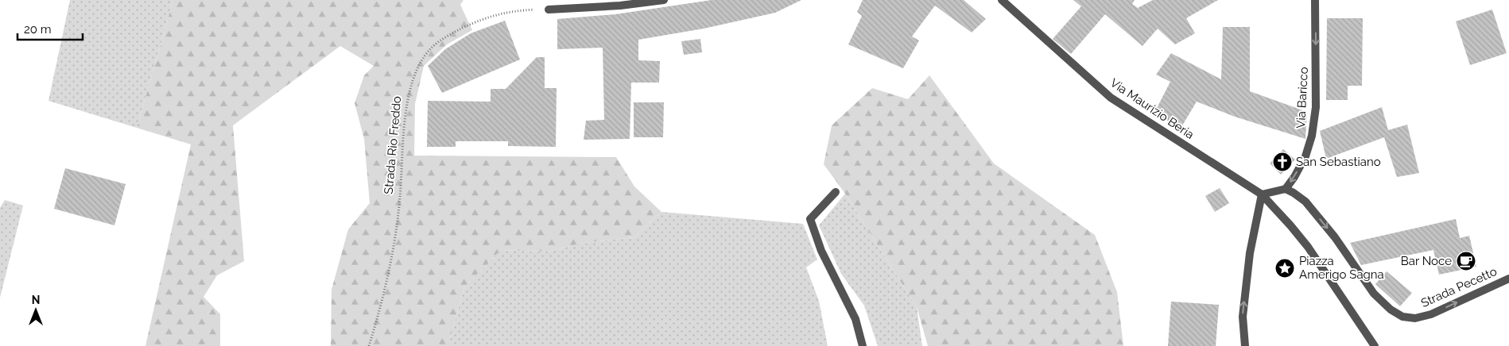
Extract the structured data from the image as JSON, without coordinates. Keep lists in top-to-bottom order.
{
  "streets": {
    "street": ["Via Baricco", "Via Maurizio Beria", "Strada Pecetto"],
    "path": ["Strada Rio Freddo"]
  },
  "crossings": [
    ["Via Baricco", "Strada Pecetto"]
  ],
  "one_way": ["Via Baricco", "Strada Pecetto"],
  "places": {
    "church": ["San Sebastiano"],
    "cafe": ["Bar Noce"],
    "place": ["Piazza Amerigo Sagna"]
  },
  "scale_bar": "20 m",
  "north": "top"
}
